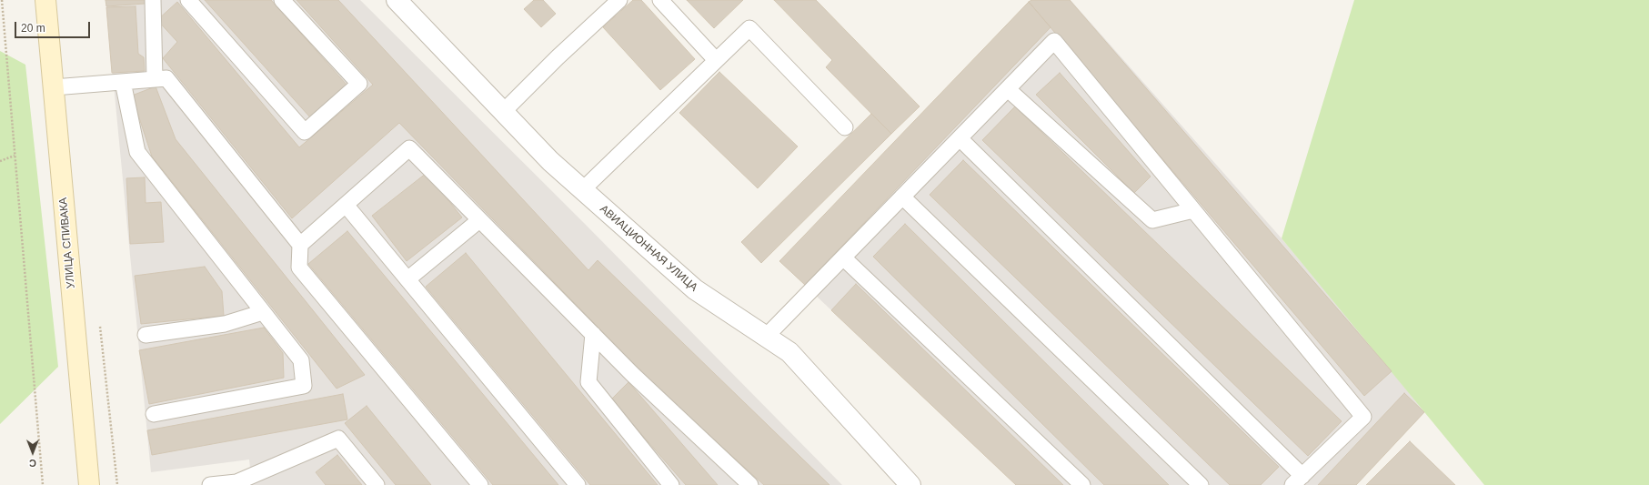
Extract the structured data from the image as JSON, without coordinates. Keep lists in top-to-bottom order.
{
  "streets": {
    "main road": ["УЛИЦА СПИВАКА"],
    "street": ["АВИАЦИОННАЯ УЛИЦА"]
  },
  "scale_bar": "20 m",
  "north": "bottom"
}
